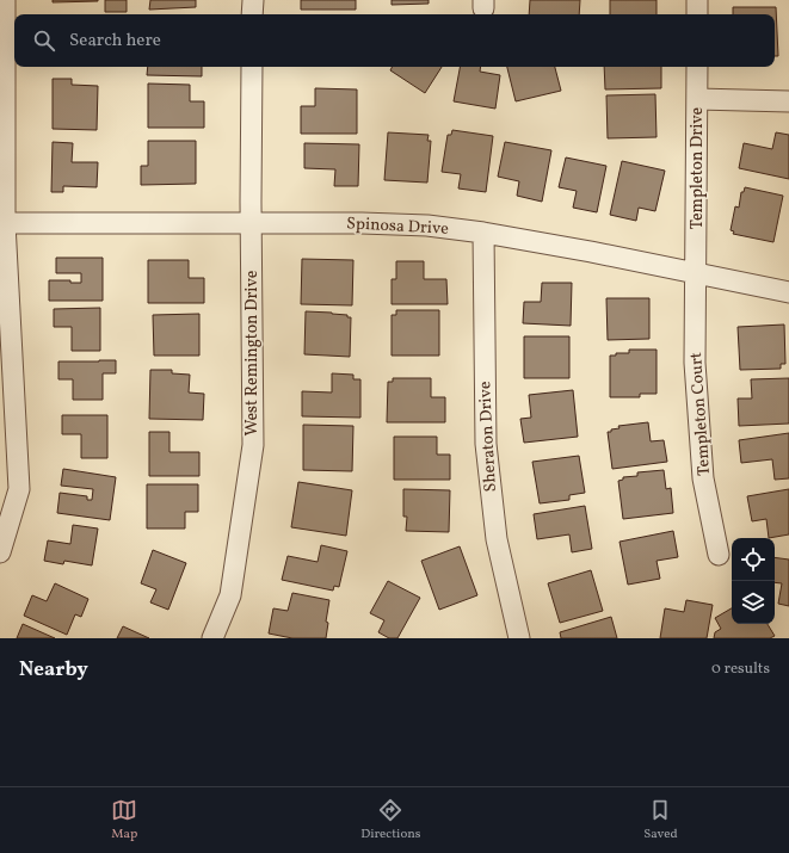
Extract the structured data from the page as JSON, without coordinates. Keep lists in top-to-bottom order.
{
  "streets": {
    "street": [
      "Templeton Drive",
      "Spinosa Drive",
      "West Remington Drive",
      "Templeton Court",
      "Sheraton Drive"
    ]
  },
  "crossings": [
    ["Templeton Drive", "Spinosa Drive"],
    ["Templeton Drive", "Templeton Court"],
    ["Spinosa Drive", "West Remington Drive"],
    ["Spinosa Drive", "Templeton Court"],
    ["Spinosa Drive", "Sheraton Drive"]
  ],
  "page": {
    "search": "Search here",
    "heading": ["Nearby", "0 results"],
    "nav": ["Map", "Directions", "Saved"]
  }
}
